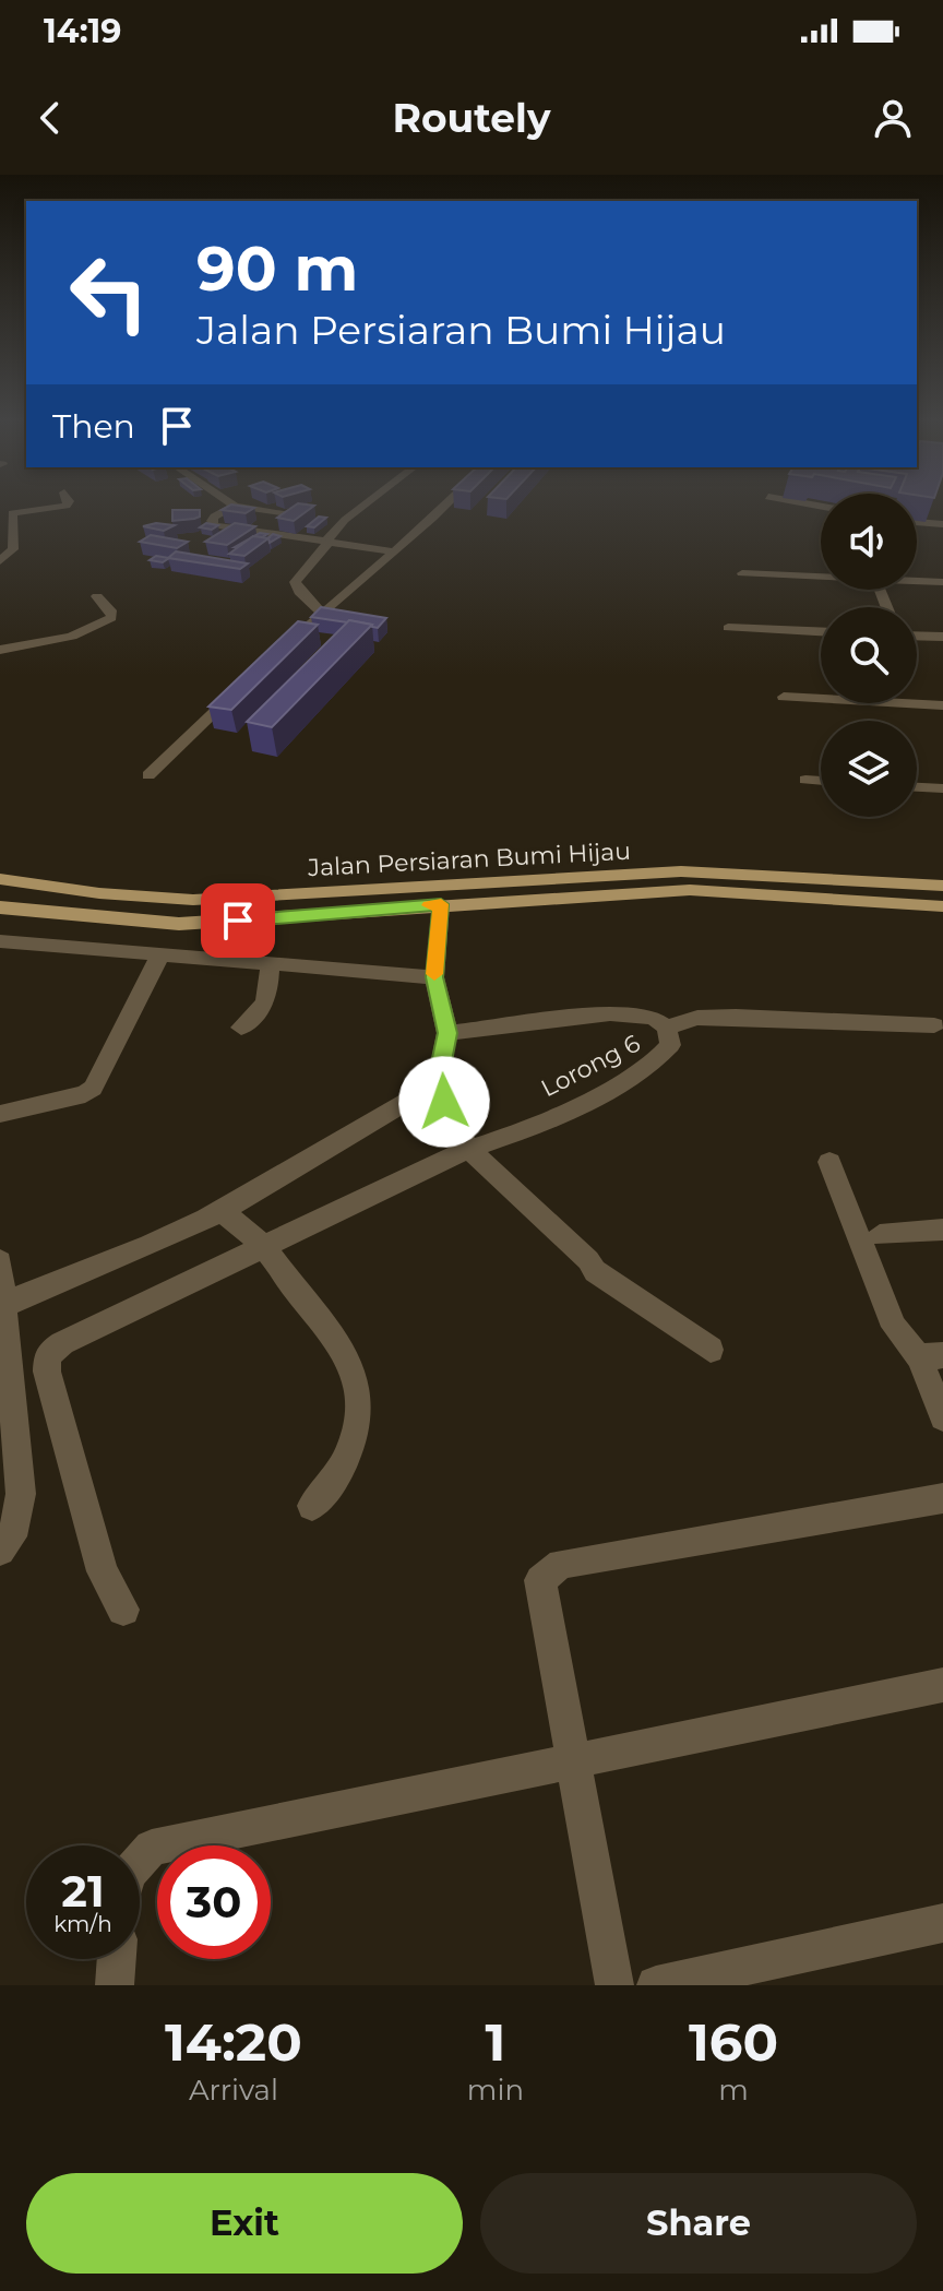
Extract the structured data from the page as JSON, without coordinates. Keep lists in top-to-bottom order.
{
  "streets": {
    "main road": ["Jalan Persiaran Bumi Hijau"],
    "street": ["Lorong 6"]
  },
  "page": {
    "status": "14:19",
    "header": "Routely",
    "turn": ["90 m", "Jalan Persiaran Bumi Hijau"],
    "then": "Then",
    "speed": "21 km/h",
    "limit": "30",
    "eta": [
      "14:20",
      "Arrival",
      "1",
      "min",
      "160",
      "m"
    ],
    "buttons": ["Exit", "Share"]
  }
}
